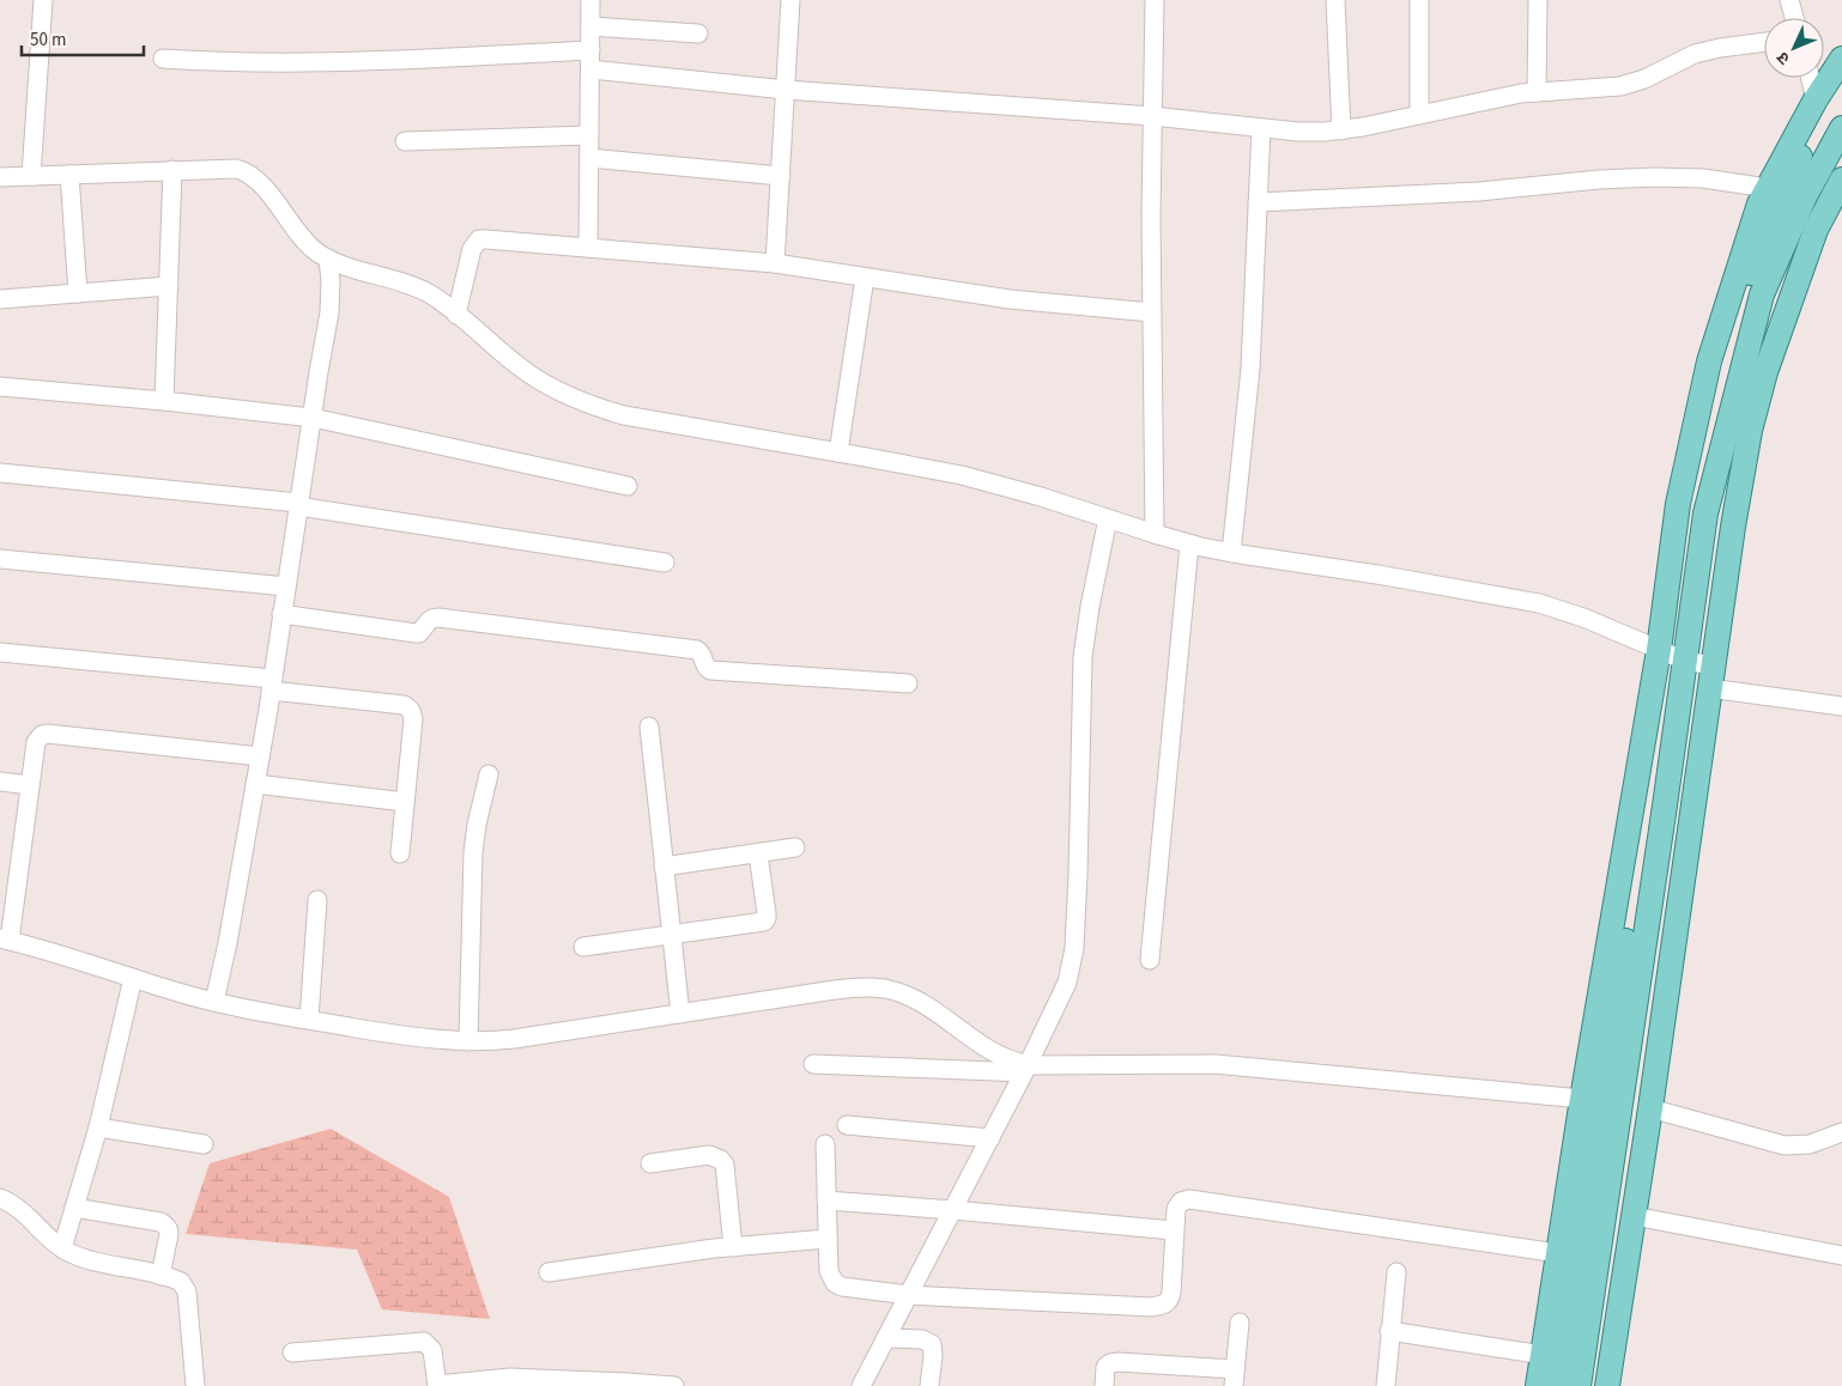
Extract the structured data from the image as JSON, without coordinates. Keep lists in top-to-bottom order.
{
  "scale_bar": "50 m",
  "north": "bottom left"
}
